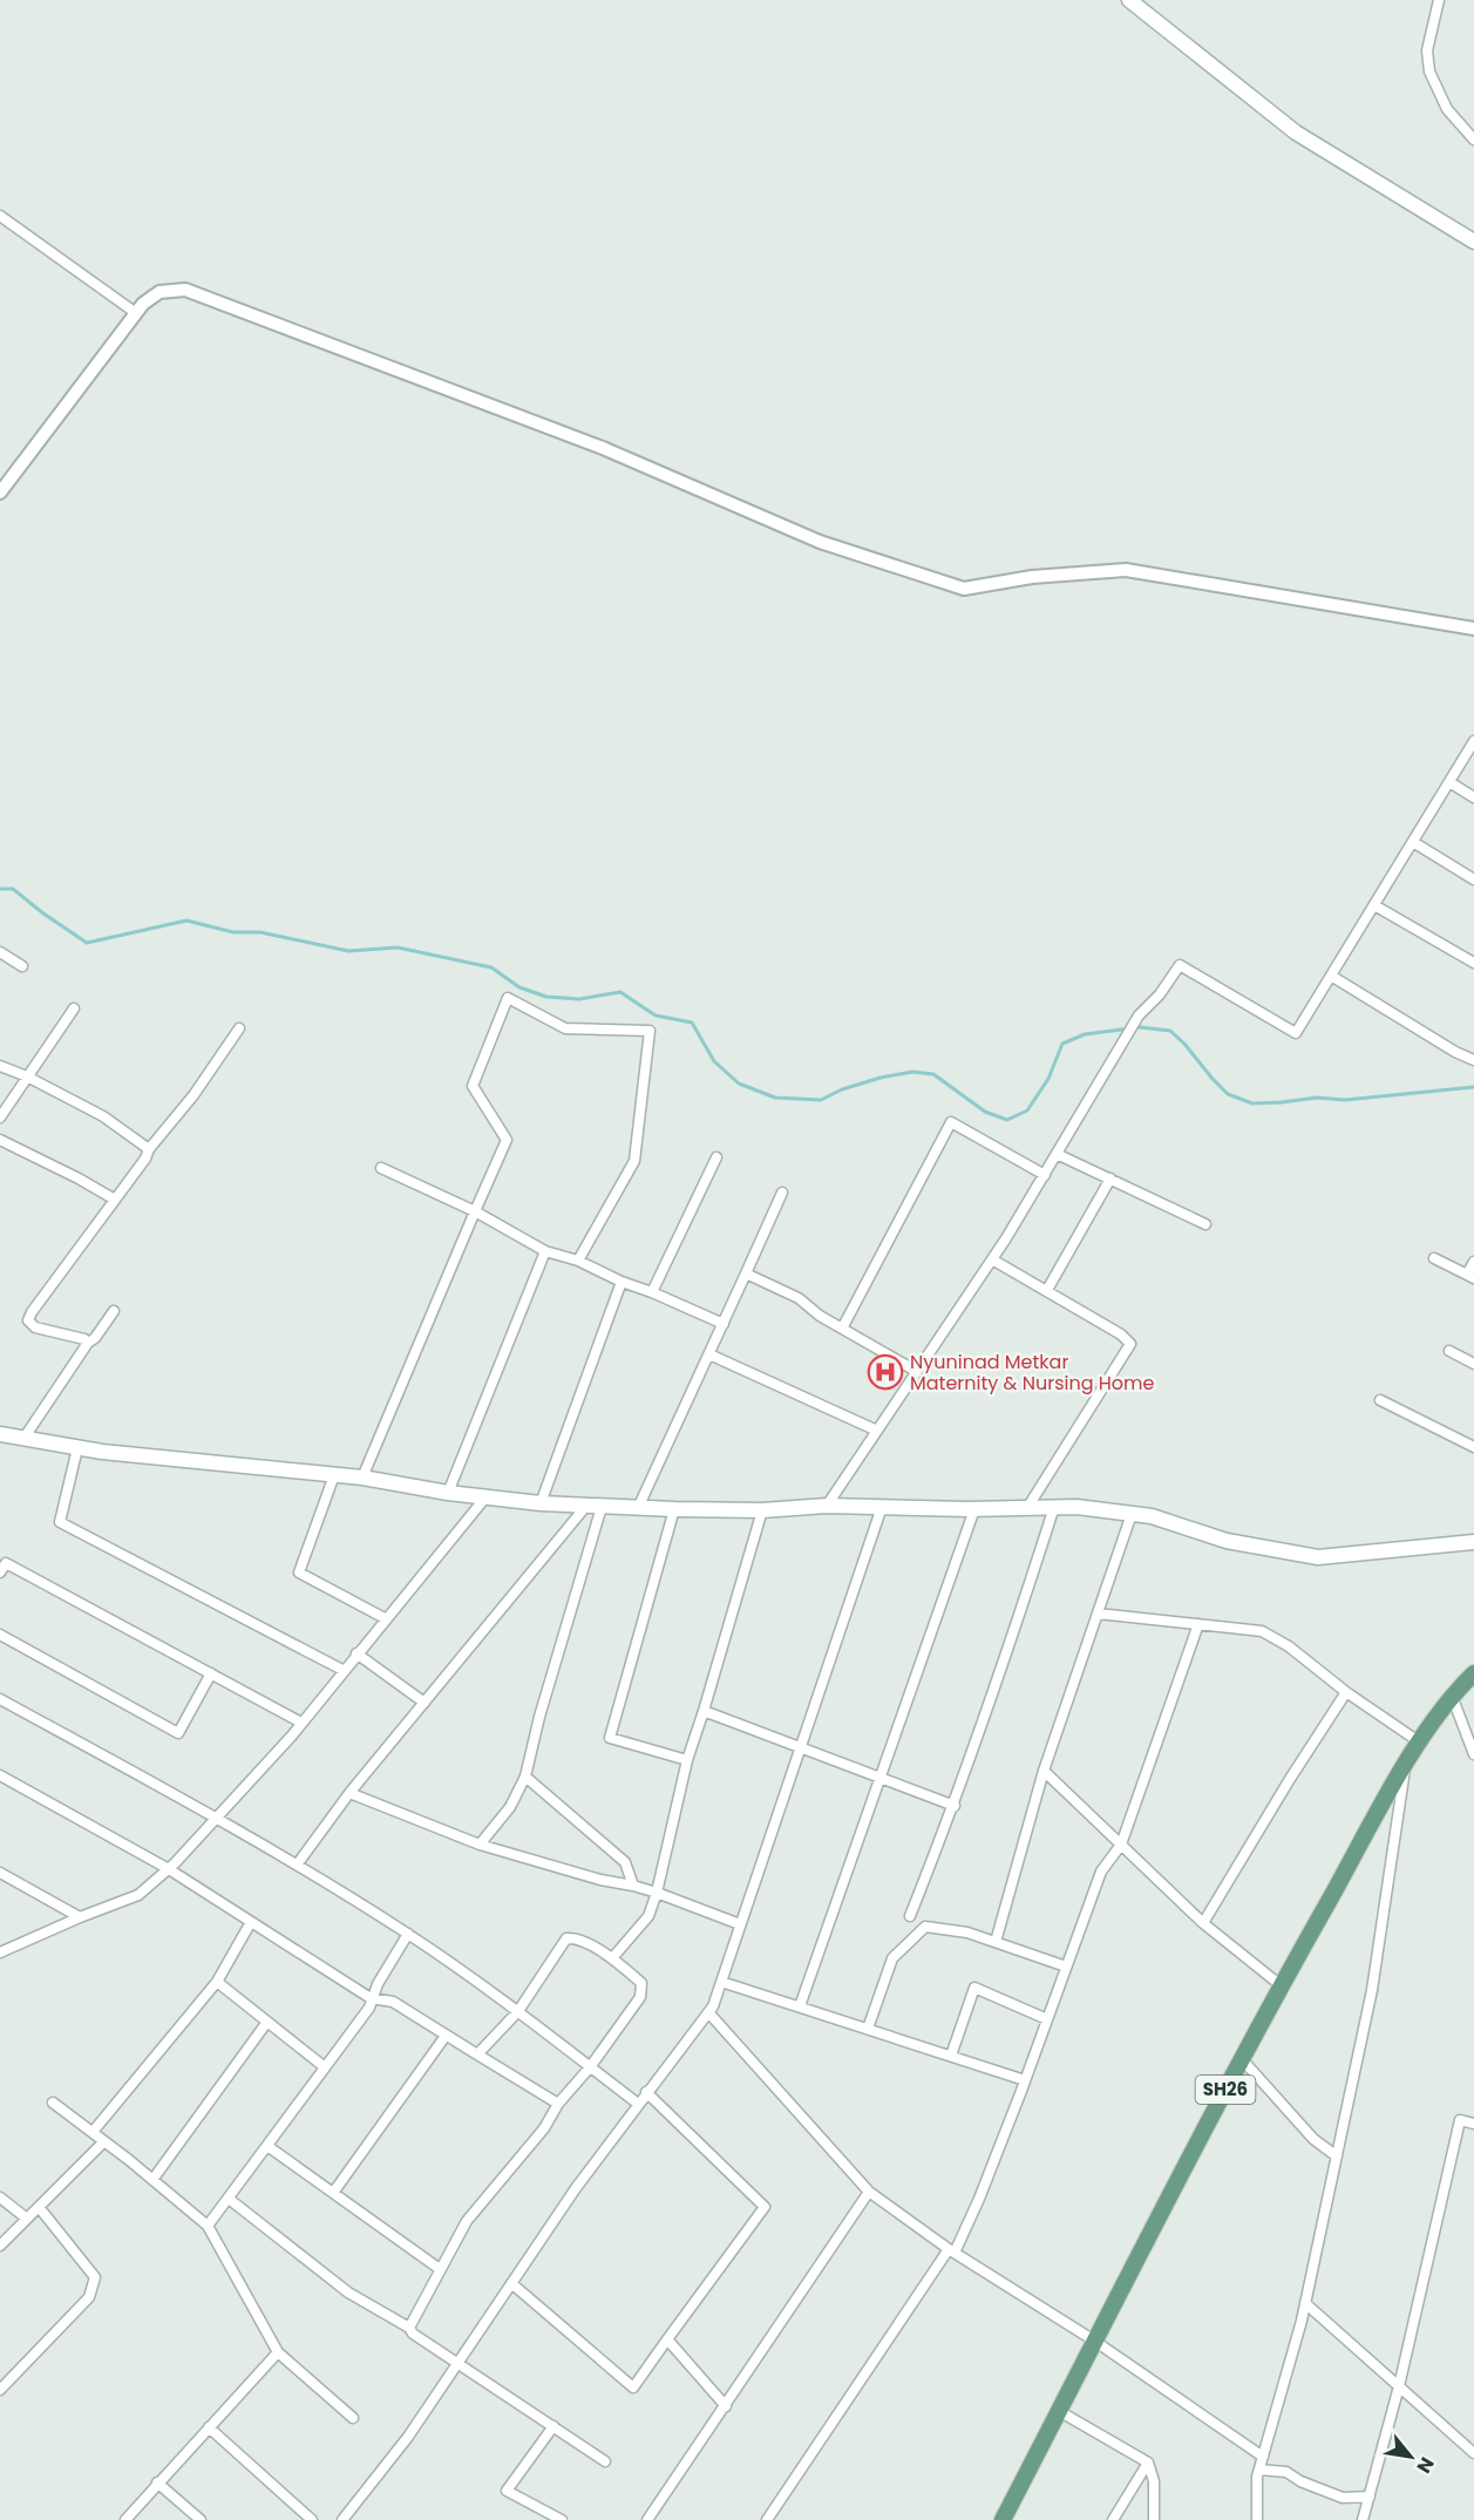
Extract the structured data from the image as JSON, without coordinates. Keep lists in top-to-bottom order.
{
  "streets": {
    "main road": ["SH26"]
  },
  "places": {
    "hospital": ["Nyuninad Metkar Maternity & Nursing Home"]
  },
  "north": "bottom right"
}
